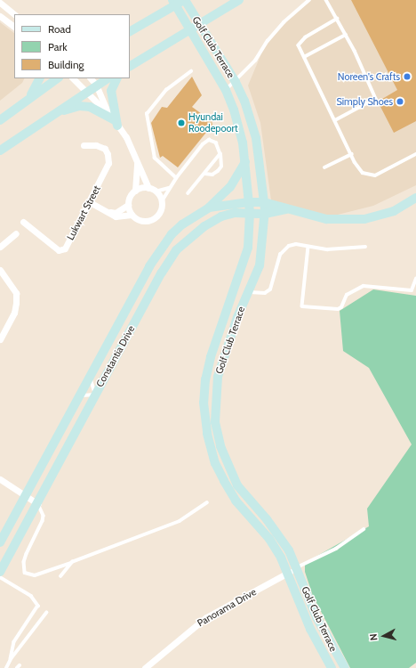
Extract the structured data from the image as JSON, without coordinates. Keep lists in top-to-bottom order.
{
  "streets": {
    "street": [
      "Golf Club Terrace",
      "Lukwart Street",
      "Constantia Drive",
      "Panorama Drive"
    ]
  },
  "crossings": [
    ["Golf Club Terrace", "Constantia Drive"],
    ["Golf Club Terrace", "Panorama Drive"]
  ],
  "places": ["Noreen's Crafts", "Simply Shoes", "Hyundai Roodepoort"],
  "legend": ["Road", "Park", "Building"],
  "north": "left"
}
